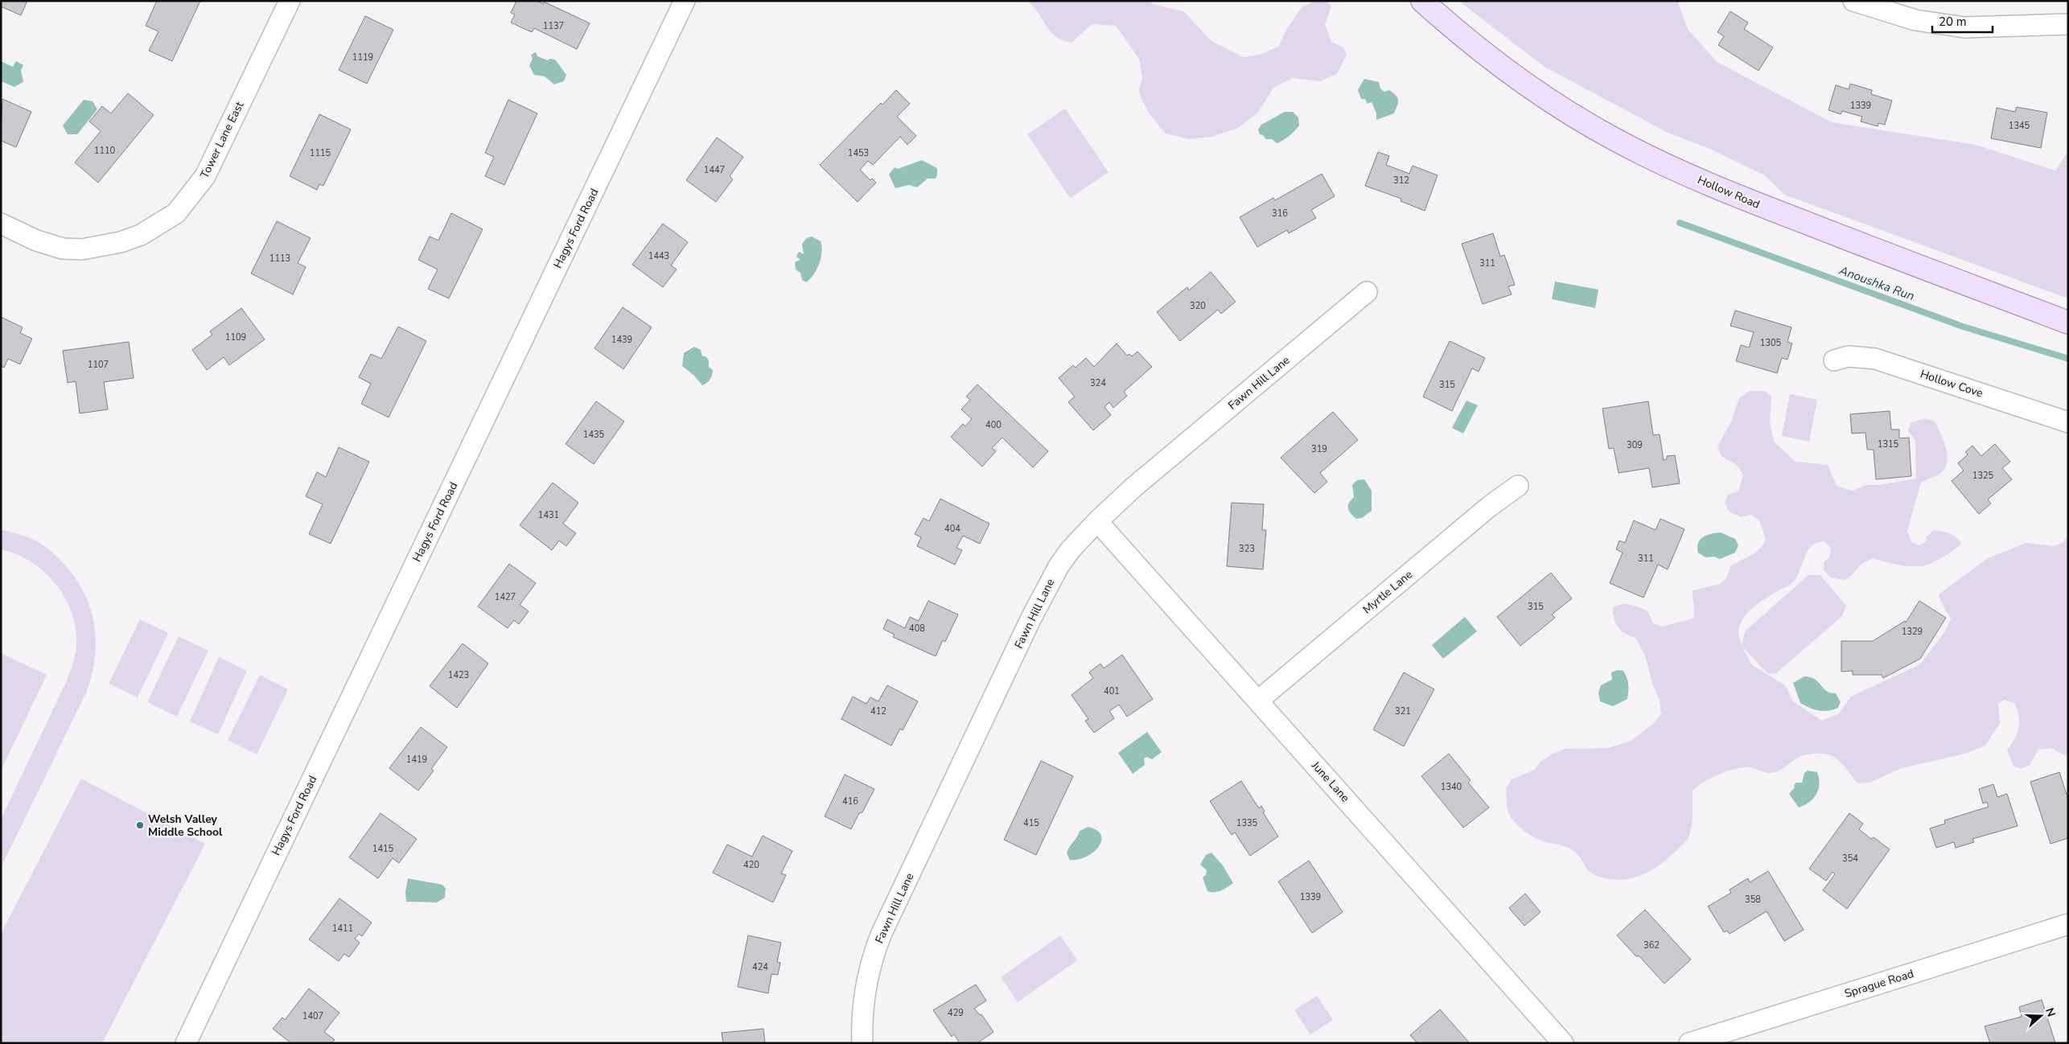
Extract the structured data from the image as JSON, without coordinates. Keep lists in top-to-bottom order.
{
  "streets": {
    "main road": ["Hollow Road"],
    "street": [
      "Tower Lane East",
      "Hagys Ford Road",
      "Fawn Hill Lane",
      "Hollow Cove",
      "Myrtle Lane",
      "June Lane",
      "Sprague Road"
    ]
  },
  "crossings": [
    ["Fawn Hill Lane", "June Lane"],
    ["Myrtle Lane", "June Lane"]
  ],
  "water": ["Anoushka Run"],
  "places": ["Welsh Valley Middle School"],
  "house_numbers": [
    "1137",
    "1119",
    "1339",
    "1345",
    "1110",
    "1115",
    "1453",
    "1447",
    "312",
    "316",
    "1443",
    "1113",
    "311",
    "320",
    "1109",
    "1439",
    "1305",
    "1107",
    "324",
    "315",
    "400",
    "1435",
    "1315",
    "309",
    "319",
    "1325",
    "1431",
    "404",
    "323",
    "311",
    "1427",
    "315",
    "408",
    "1329",
    "1423",
    "401",
    "412",
    "321",
    "1419",
    "1340",
    "416",
    "415",
    "1335",
    "1415",
    "354",
    "420",
    "1339",
    "358",
    "1411",
    "362",
    "424",
    "429",
    "1407"
  ],
  "scale_bar": "20 m",
  "north": "right"
}
